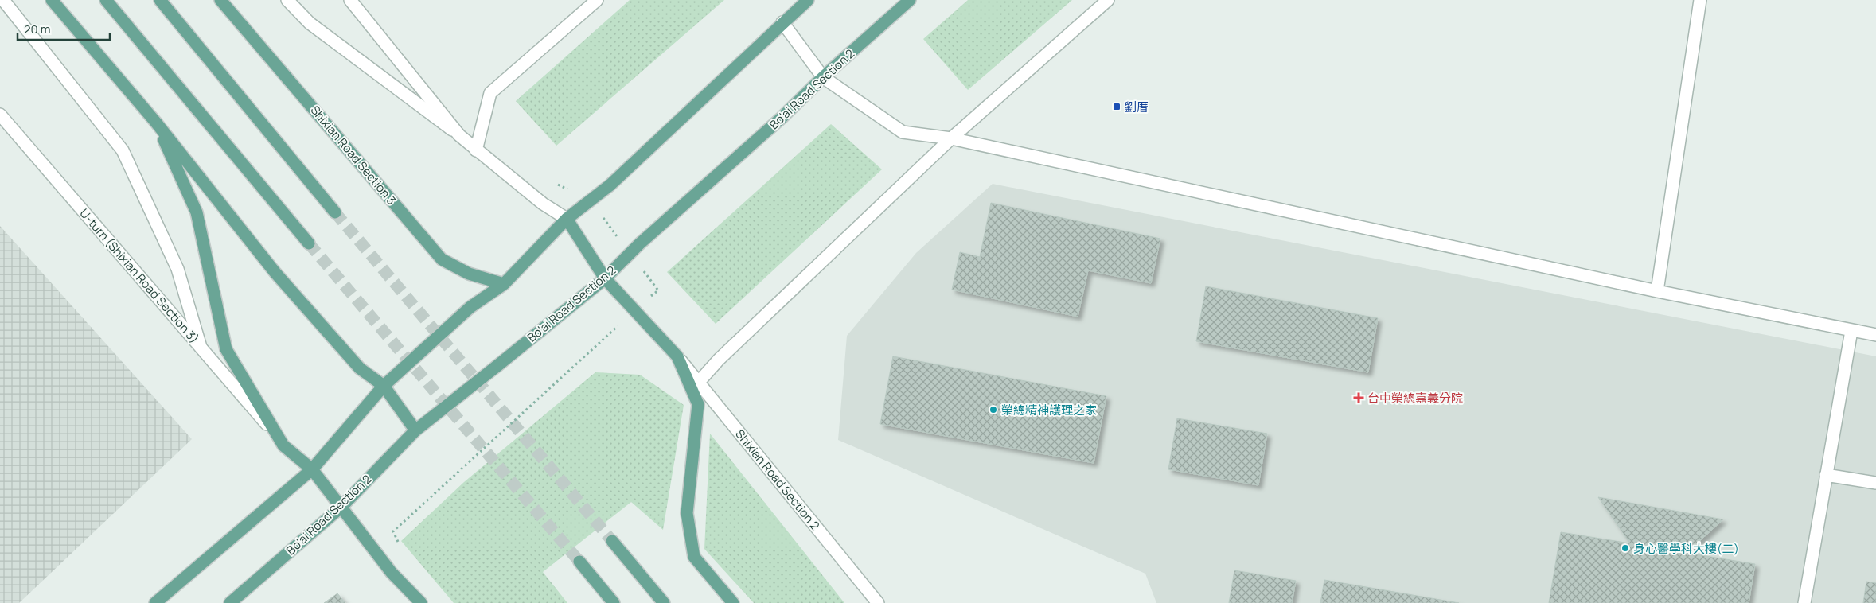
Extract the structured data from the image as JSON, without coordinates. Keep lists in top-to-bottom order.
{
  "streets": {
    "main road": ["Bo'ai Road Section 2", "Shixian Road Section 3"],
    "street": ["U-turn (Shixian Road Section 3)", "Shixian Road Section 2"]
  },
  "places": {
    "transit": ["劉厝"],
    "health": ["台中榮總嘉義分院"],
    "other": ["榮總精神護理之家", "身心醫學科大樓(二)"]
  },
  "scale_bar": "20 m"
}
